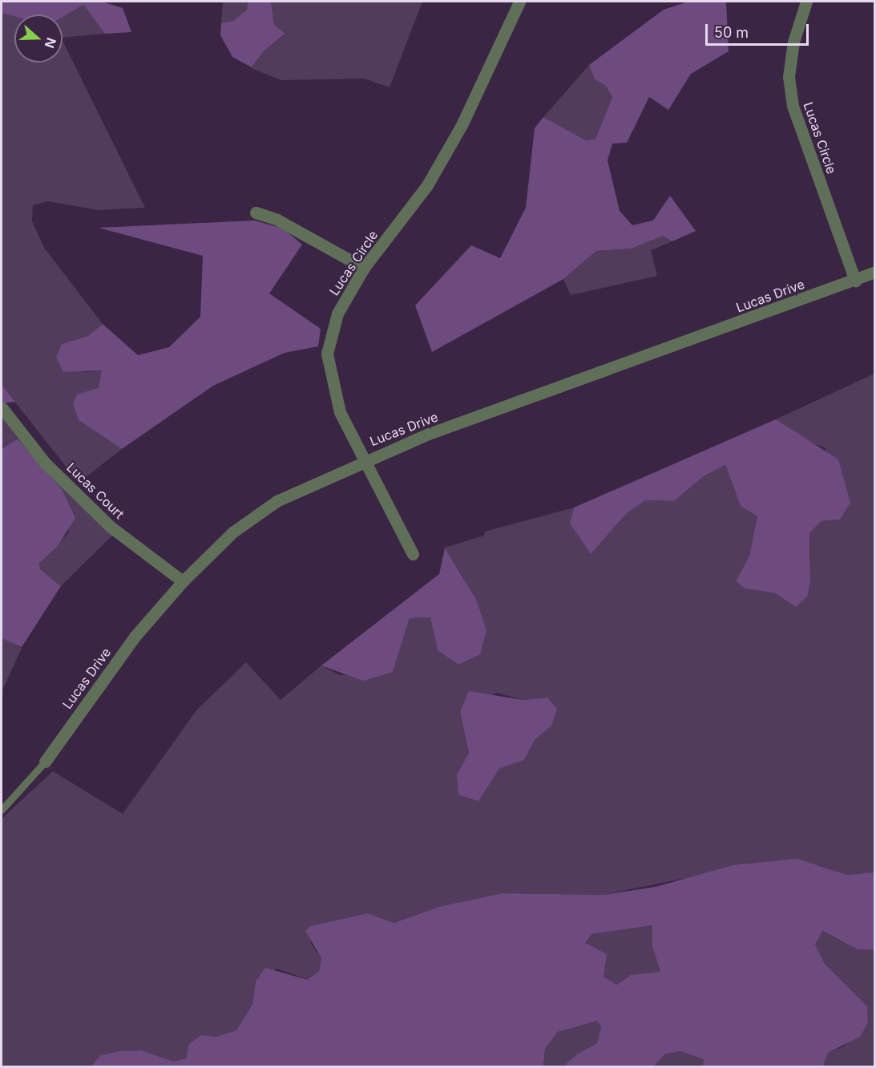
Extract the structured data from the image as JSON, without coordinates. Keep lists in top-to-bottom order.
{
  "streets": {
    "street": ["Lucas Circle", "Lucas Drive", "Lucas Court"]
  },
  "crossings": [
    ["Lucas Circle", "Lucas Drive"],
    ["Lucas Drive", "Lucas Court"]
  ],
  "scale_bar": "50 m",
  "north": "right"
}
